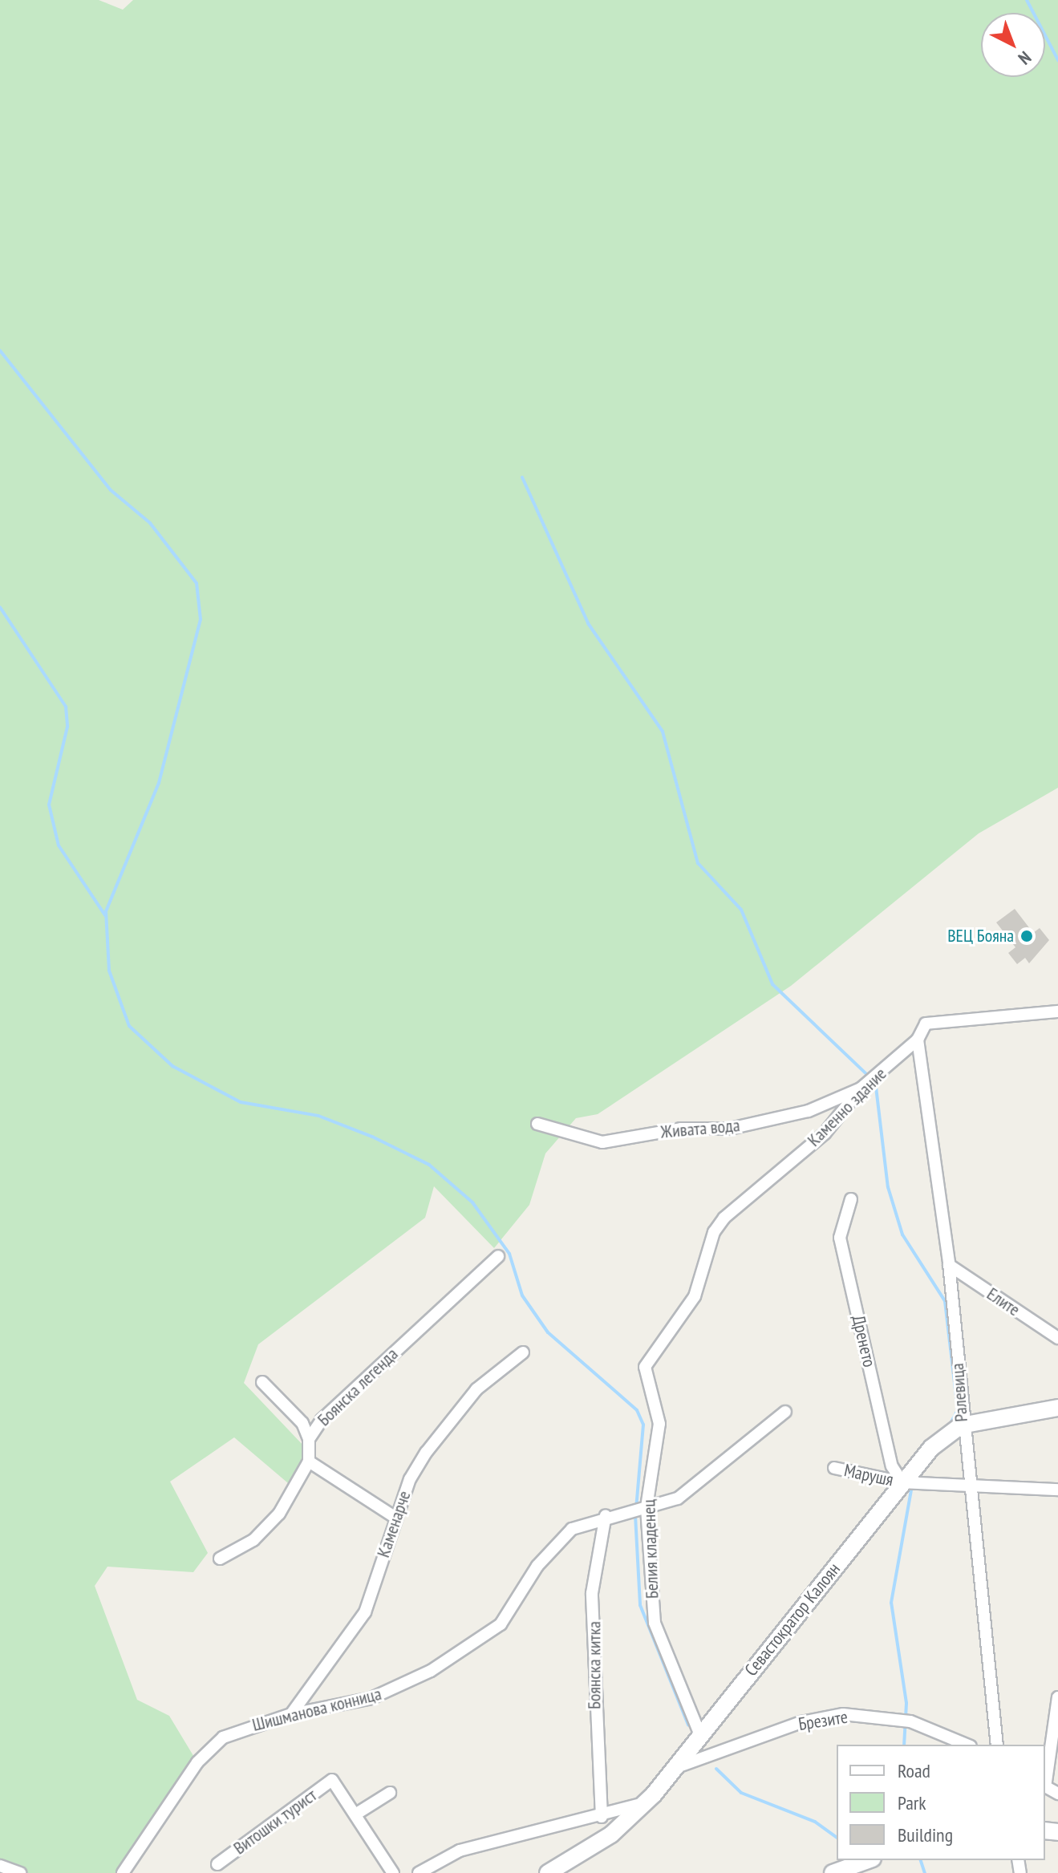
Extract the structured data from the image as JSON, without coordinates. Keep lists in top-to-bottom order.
{
  "streets": {
    "main road": ["Севастократор Калоян"],
    "street": [
      "Каменно здание",
      "Живата вода",
      "Елите",
      "Дренето",
      "Боянска легенда",
      "Ралевица",
      "Марушя",
      "Каменарче",
      "Белия кладенец",
      "Боянска китка",
      "Шишманова конница",
      "Брезите",
      "Витошки турист"
    ]
  },
  "crossings": [
    ["Каменно здание", "Живата вода"],
    ["Каменно здание", "Ралевица"],
    ["Каменно здание", "Белия кладенец"],
    ["Елите", "Ралевица"],
    ["Дренето", "Марушя"],
    ["Дренето", "Севастократор Калоян"],
    ["Ралевица", "Марушя"],
    ["Ралевица", "Севастократор Калоян"],
    ["Марушя", "Севастократор Калоян"],
    ["Каменарче", "Шишманова конница"],
    ["Белия кладенец", "Севастократор Калоян"],
    ["Белия кладенец", "Шишманова конница"],
    ["Севастократор Калоян", "Брезите"],
    ["Боянска китка", "Шишманова конница"]
  ],
  "places": ["ВЕЦ Бояна"],
  "legend": ["Road", "Park", "Building"],
  "north": "bottom right"
}
